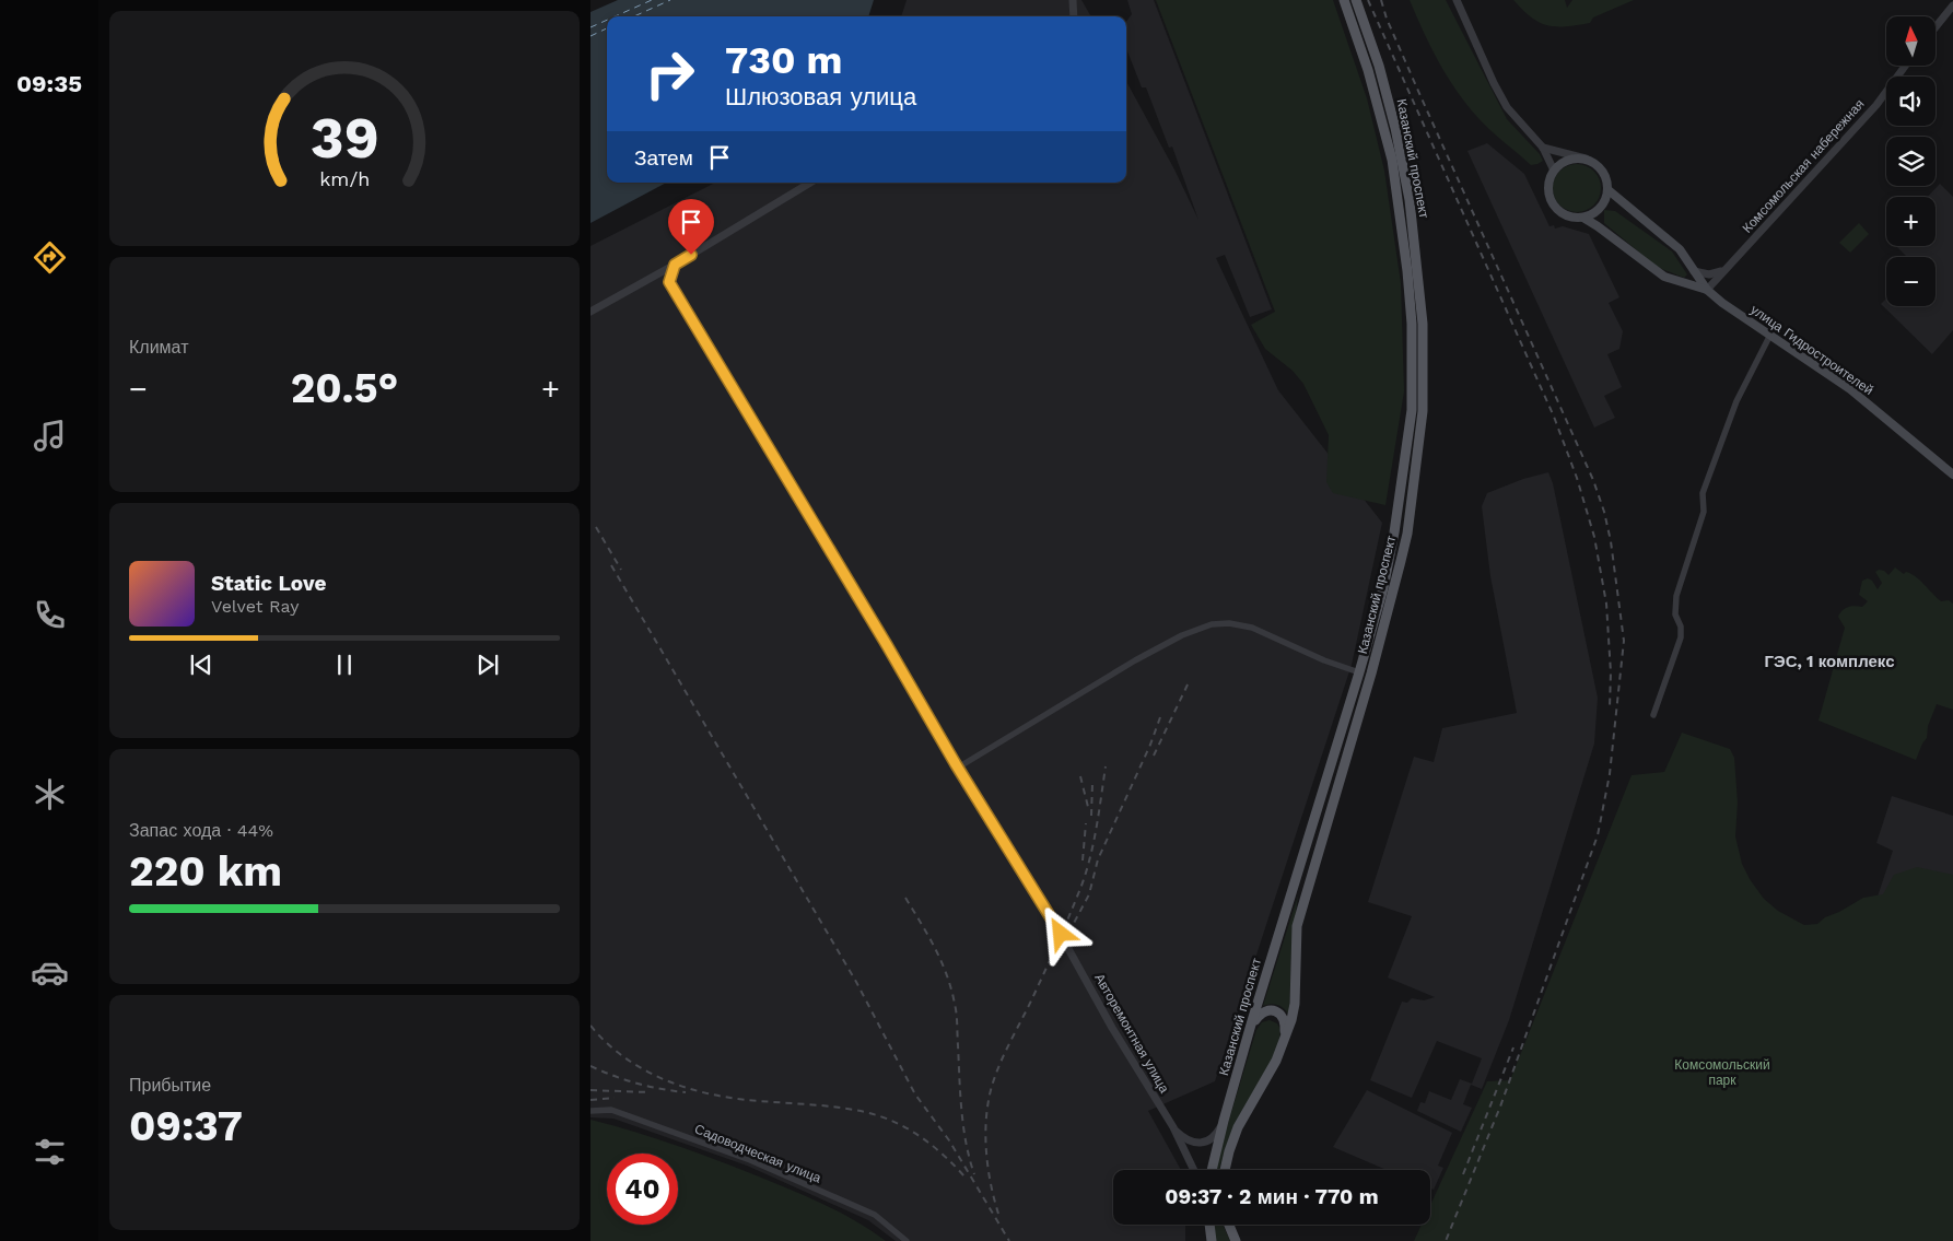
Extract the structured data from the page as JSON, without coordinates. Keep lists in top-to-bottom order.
{
  "streets": {
    "main road": ["Казанский проспект", "улица Гидростроителей"],
    "street": ["Комсомольская набережная", "Авторемонтная улица", "Садоводческая улица"]
  },
  "crossings": [
    ["Комсомольская набережная", "улица Гидростроителей"]
  ],
  "districts": ["ГЭС, 1 комплекс"],
  "parks": ["Комсомольский парк"],
  "north": "top",
  "page": {
    "tabs": "09:35",
    "map_buttons": ["+", "−"],
    "turn": ["730 m", "Шлюзовая улица"],
    "then": "Затем",
    "tile": [
      "Климат",
      ["Запас хода · 44%", "220 km"],
      ["Прибытие", "09:37"]
    ],
    "heat": ["−", "20.5°", "+"],
    "song": ["Static Love", "Velvet Ray"],
    "limit": "40",
    "trip": "09:37 · 2 мин · 770 m",
    "gauge": ["39", "km/h"]
  }
}
